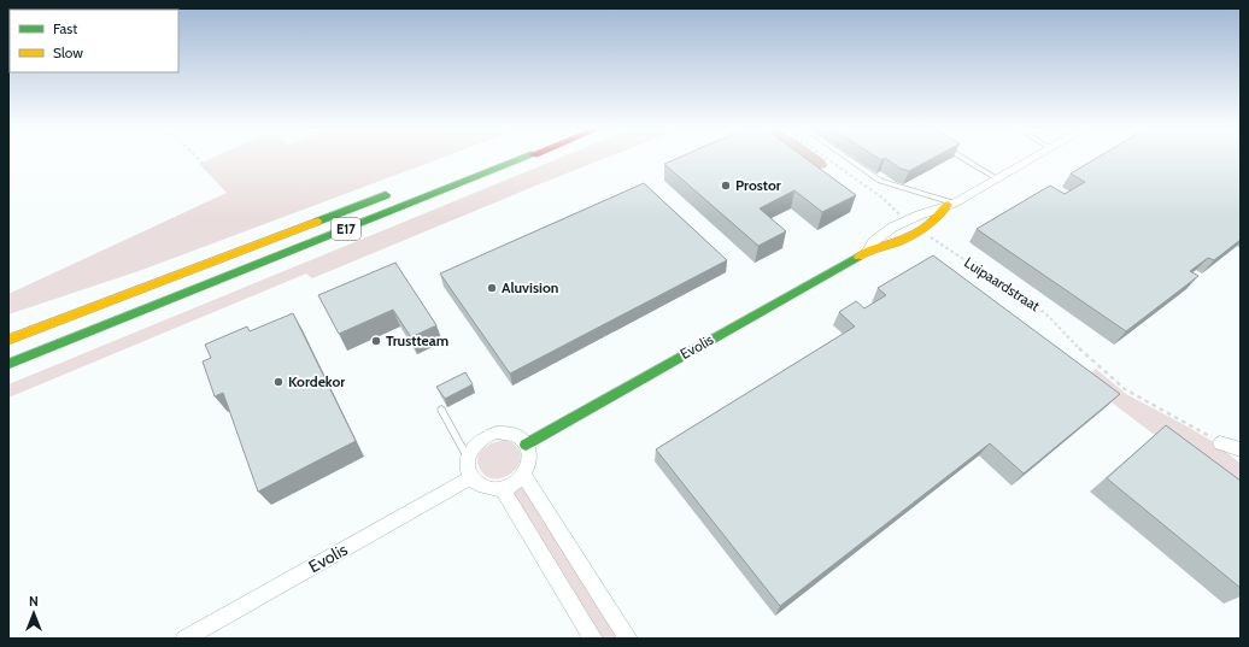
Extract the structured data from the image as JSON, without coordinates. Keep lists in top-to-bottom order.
{
  "streets": {
    "main road": ["E17", "Evolis"],
    "path": ["Luipaardstraat"]
  },
  "crossings": [
    ["Luipaardstraat", "Evolis"]
  ],
  "places": [
    "Prostor",
    "Aluvision",
    "Trustteam",
    "Kordekor"
  ],
  "legend": ["Fast", "Slow"],
  "north": "top"
}
